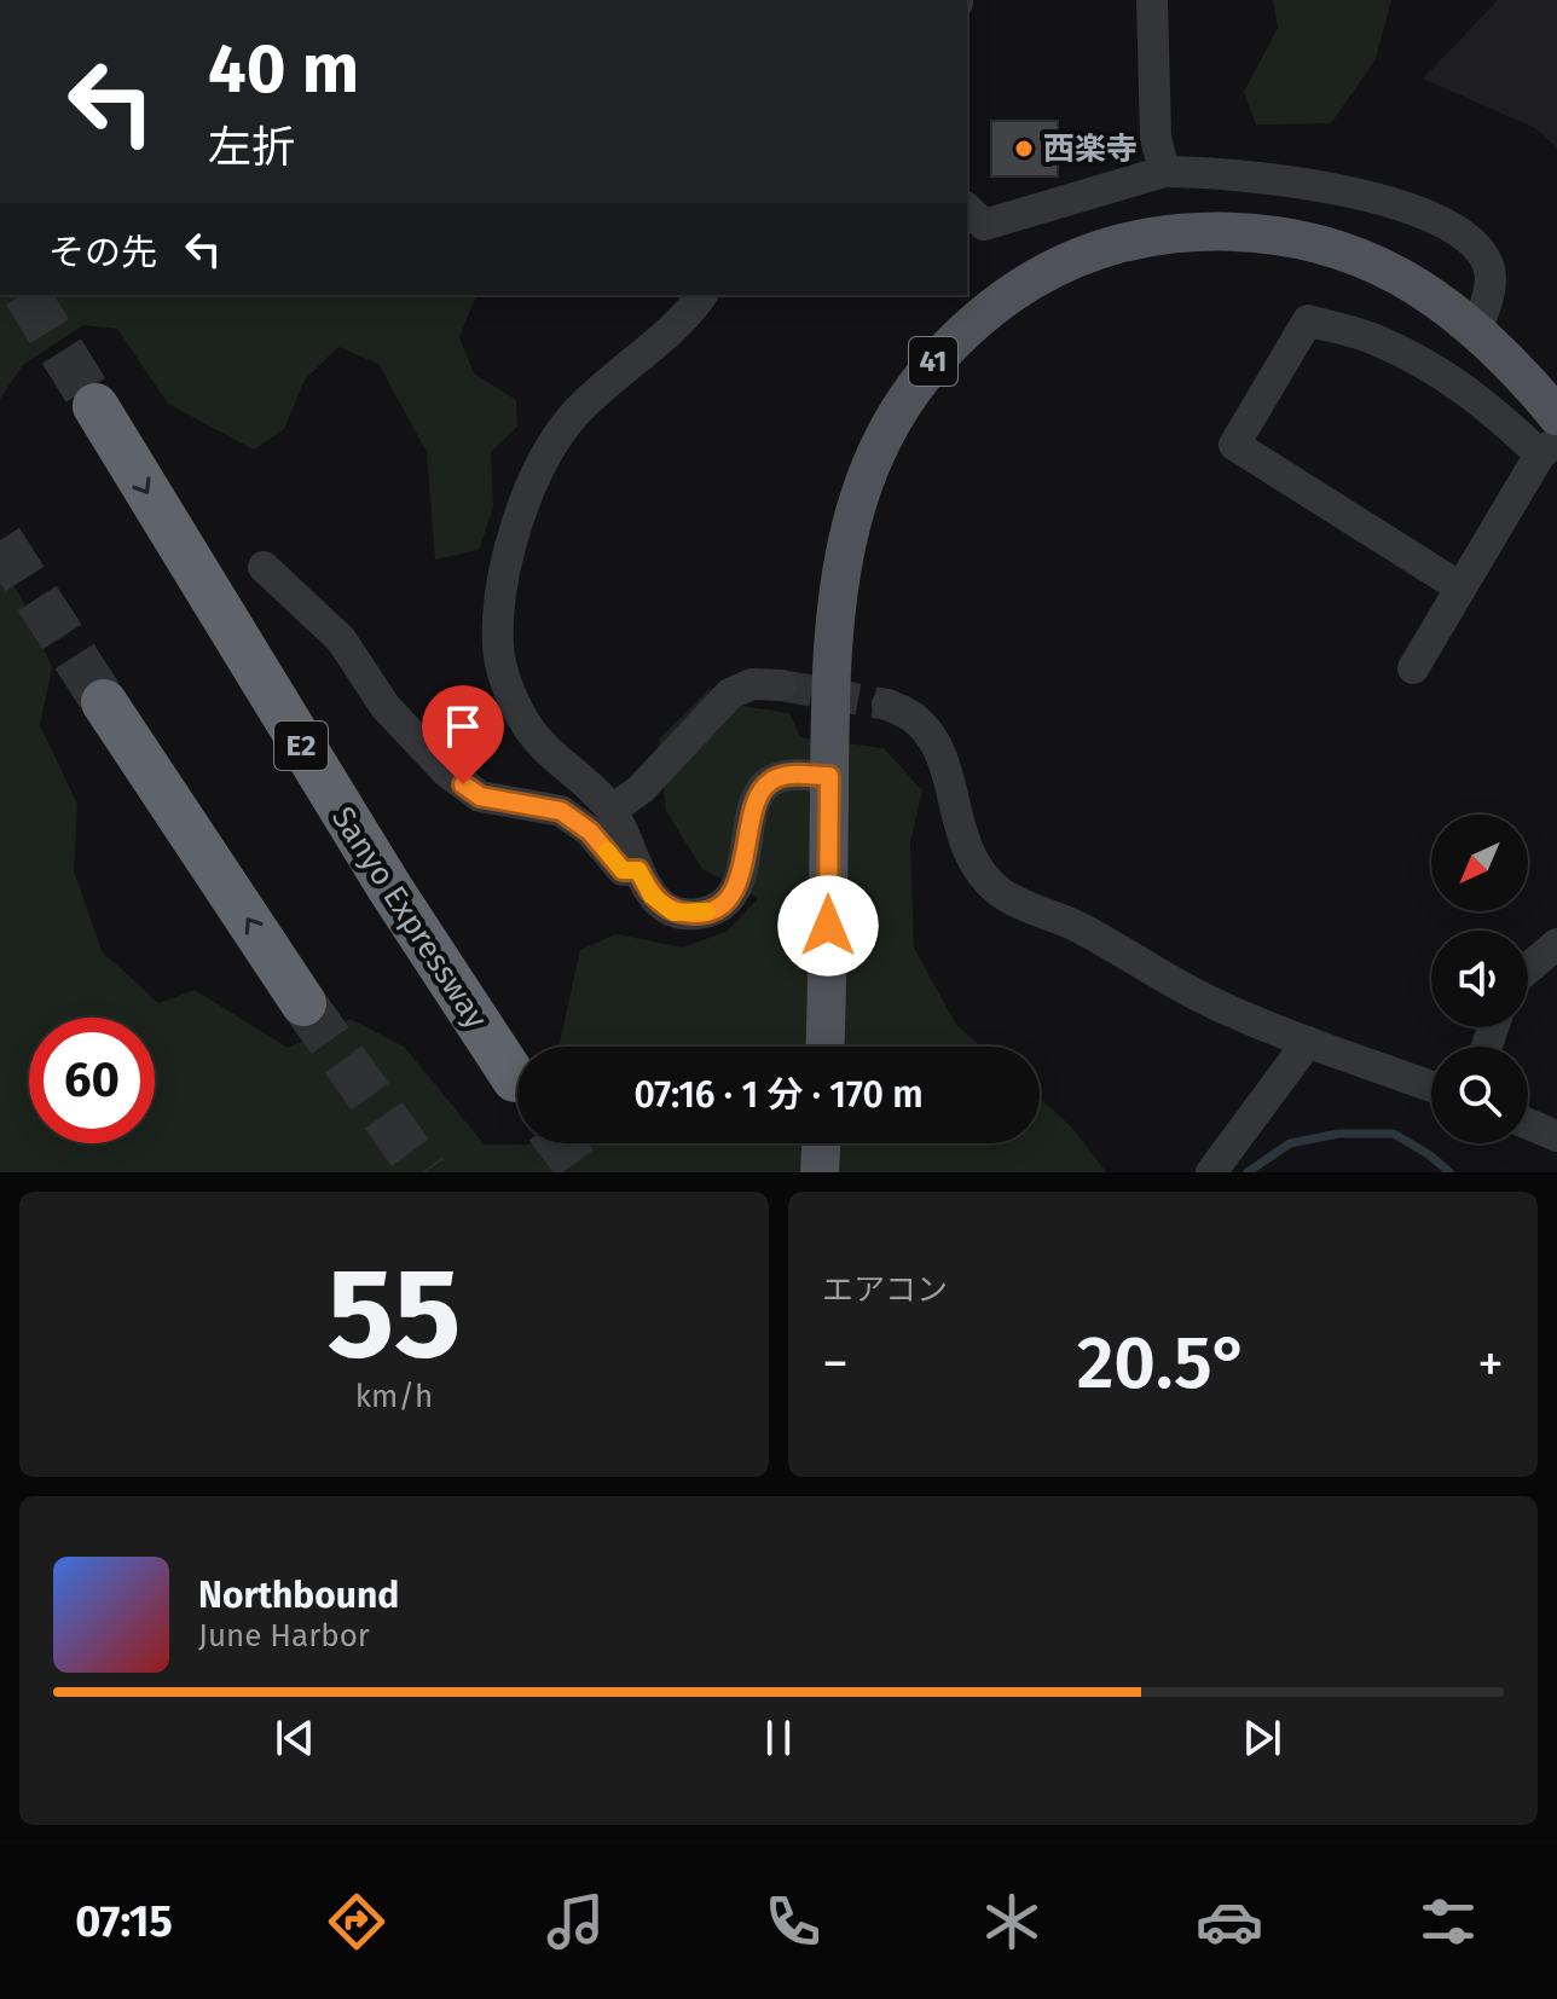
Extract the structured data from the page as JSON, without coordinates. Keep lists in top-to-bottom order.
{
  "streets": {
    "highway": ["E2", "Sanyo Expressway"],
    "main road": ["41"]
  },
  "places": ["西楽寺"],
  "north": "bottom left",
  "page": {
    "turn": ["40 m", "左折"],
    "then": "その先",
    "limit": "60",
    "trip": "07:16 · 1 分 · 170 m",
    "tile": [
      ["55", "km/h"],
      "エアコン"
    ],
    "heat": ["−", "20.5°", "+"],
    "song": ["Northbound", "June Harbor"],
    "tabs": "07:15"
  }
}
